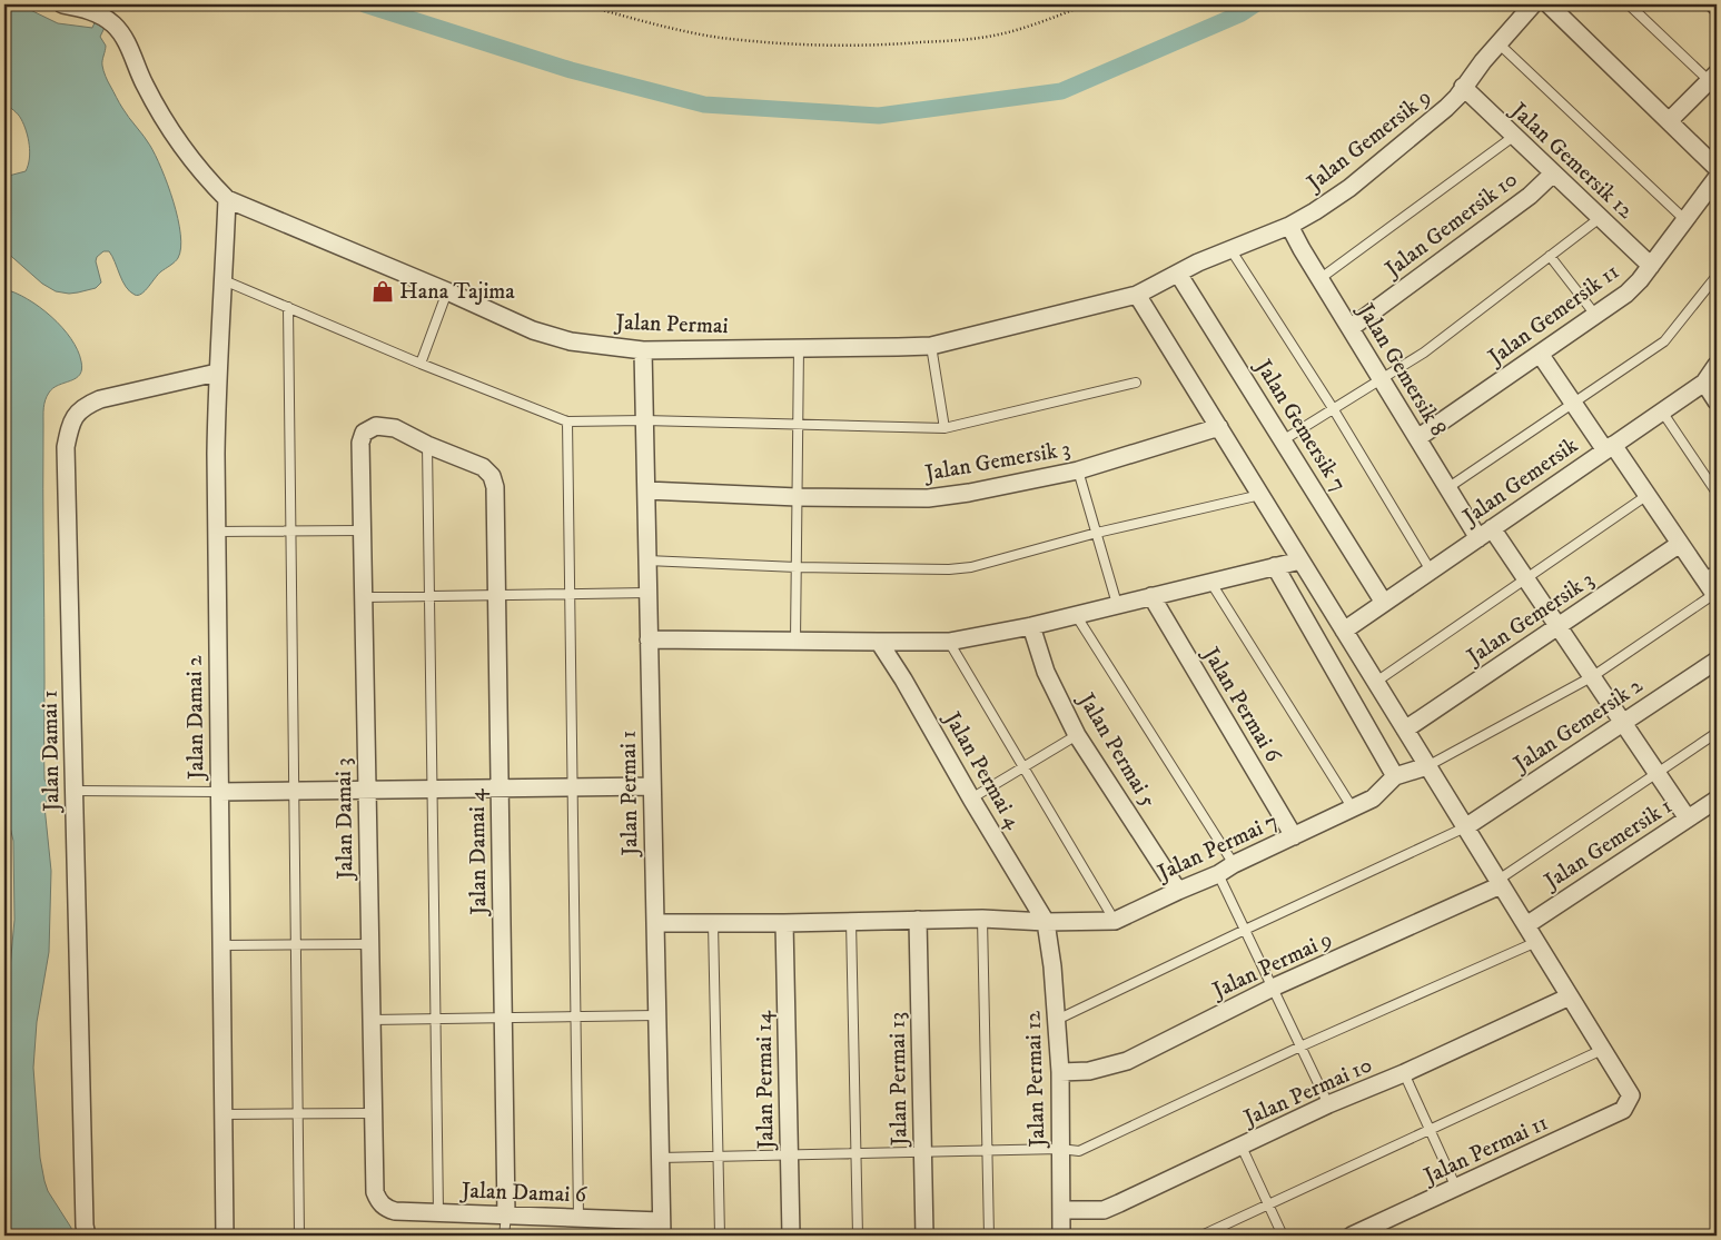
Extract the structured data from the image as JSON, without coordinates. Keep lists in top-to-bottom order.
{
  "streets": {
    "street": [
      "Jalan Gemersik 9",
      "Jalan Gemersik 12",
      "Jalan Gemersik 10",
      "Jalan Gemersik 11",
      "Jalan Permai",
      "Jalan Gemersik 8",
      "Jalan Gemersik 7",
      "Jalan Gemersik 3",
      "Jalan Gemersik",
      "Jalan Permai 6",
      "Jalan Damai 2",
      "Jalan Gemersik 2",
      "Jalan Damai 1",
      "Jalan Permai 5",
      "Jalan Permai 4",
      "Jalan Permai 1",
      "Jalan Damai 3",
      "Jalan Gemersik 1",
      "Jalan Permai 7",
      "Jalan Damai 4",
      "Jalan Permai 9",
      "Jalan Permai 13",
      "Jalan Permai 12",
      "Jalan Permai 14",
      "Jalan Permai 10",
      "Jalan Permai 11",
      "Jalan Damai 6"
    ]
  },
  "crossings": [
    ["Jalan Gemersik 9", "Jalan Gemersik 12"],
    ["Jalan Gemersik 9", "Jalan Permai"],
    ["Jalan Gemersik 9", "Jalan Gemersik 8"],
    ["Jalan Gemersik 9", "Jalan Gemersik 7"],
    ["Jalan Gemersik 12", "Jalan Gemersik 10"],
    ["Jalan Gemersik 12", "Jalan Gemersik 11"],
    ["Jalan Gemersik 10", "Jalan Gemersik 8"],
    ["Jalan Gemersik 11", "Jalan Gemersik 8"],
    ["Jalan Permai", "Jalan Damai 2"],
    ["Jalan Permai", "Jalan Permai 1"],
    ["Jalan Gemersik 8", "Jalan Gemersik"],
    ["Jalan Gemersik 7", "Jalan Gemersik"],
    ["Jalan Gemersik 3", "Jalan Permai 1"],
    ["Jalan Permai 6", "Jalan Permai 7"],
    ["Jalan Damai 2", "Jalan Damai 1"],
    ["Jalan Permai 5", "Jalan Permai 7"],
    ["Jalan Permai 4", "Jalan Permai 7"],
    ["Jalan Permai 4", "Jalan Permai 12"],
    ["Jalan Permai 1", "Jalan Permai 7"],
    ["Jalan Permai 1", "Jalan Damai 6"],
    ["Jalan Damai 3", "Jalan Damai 4"],
    ["Jalan Damai 3", "Jalan Damai 6"],
    ["Jalan Permai 7", "Jalan Permai 13"],
    ["Jalan Permai 7", "Jalan Permai 12"],
    ["Jalan Permai 7", "Jalan Permai 14"],
    ["Jalan Damai 4", "Jalan Damai 6"],
    ["Jalan Permai 9", "Jalan Permai 12"],
    ["Jalan Permai 12", "Jalan Permai 10"]
  ],
  "places": {
    "shop": ["Hana Tajima"]
  }
}
